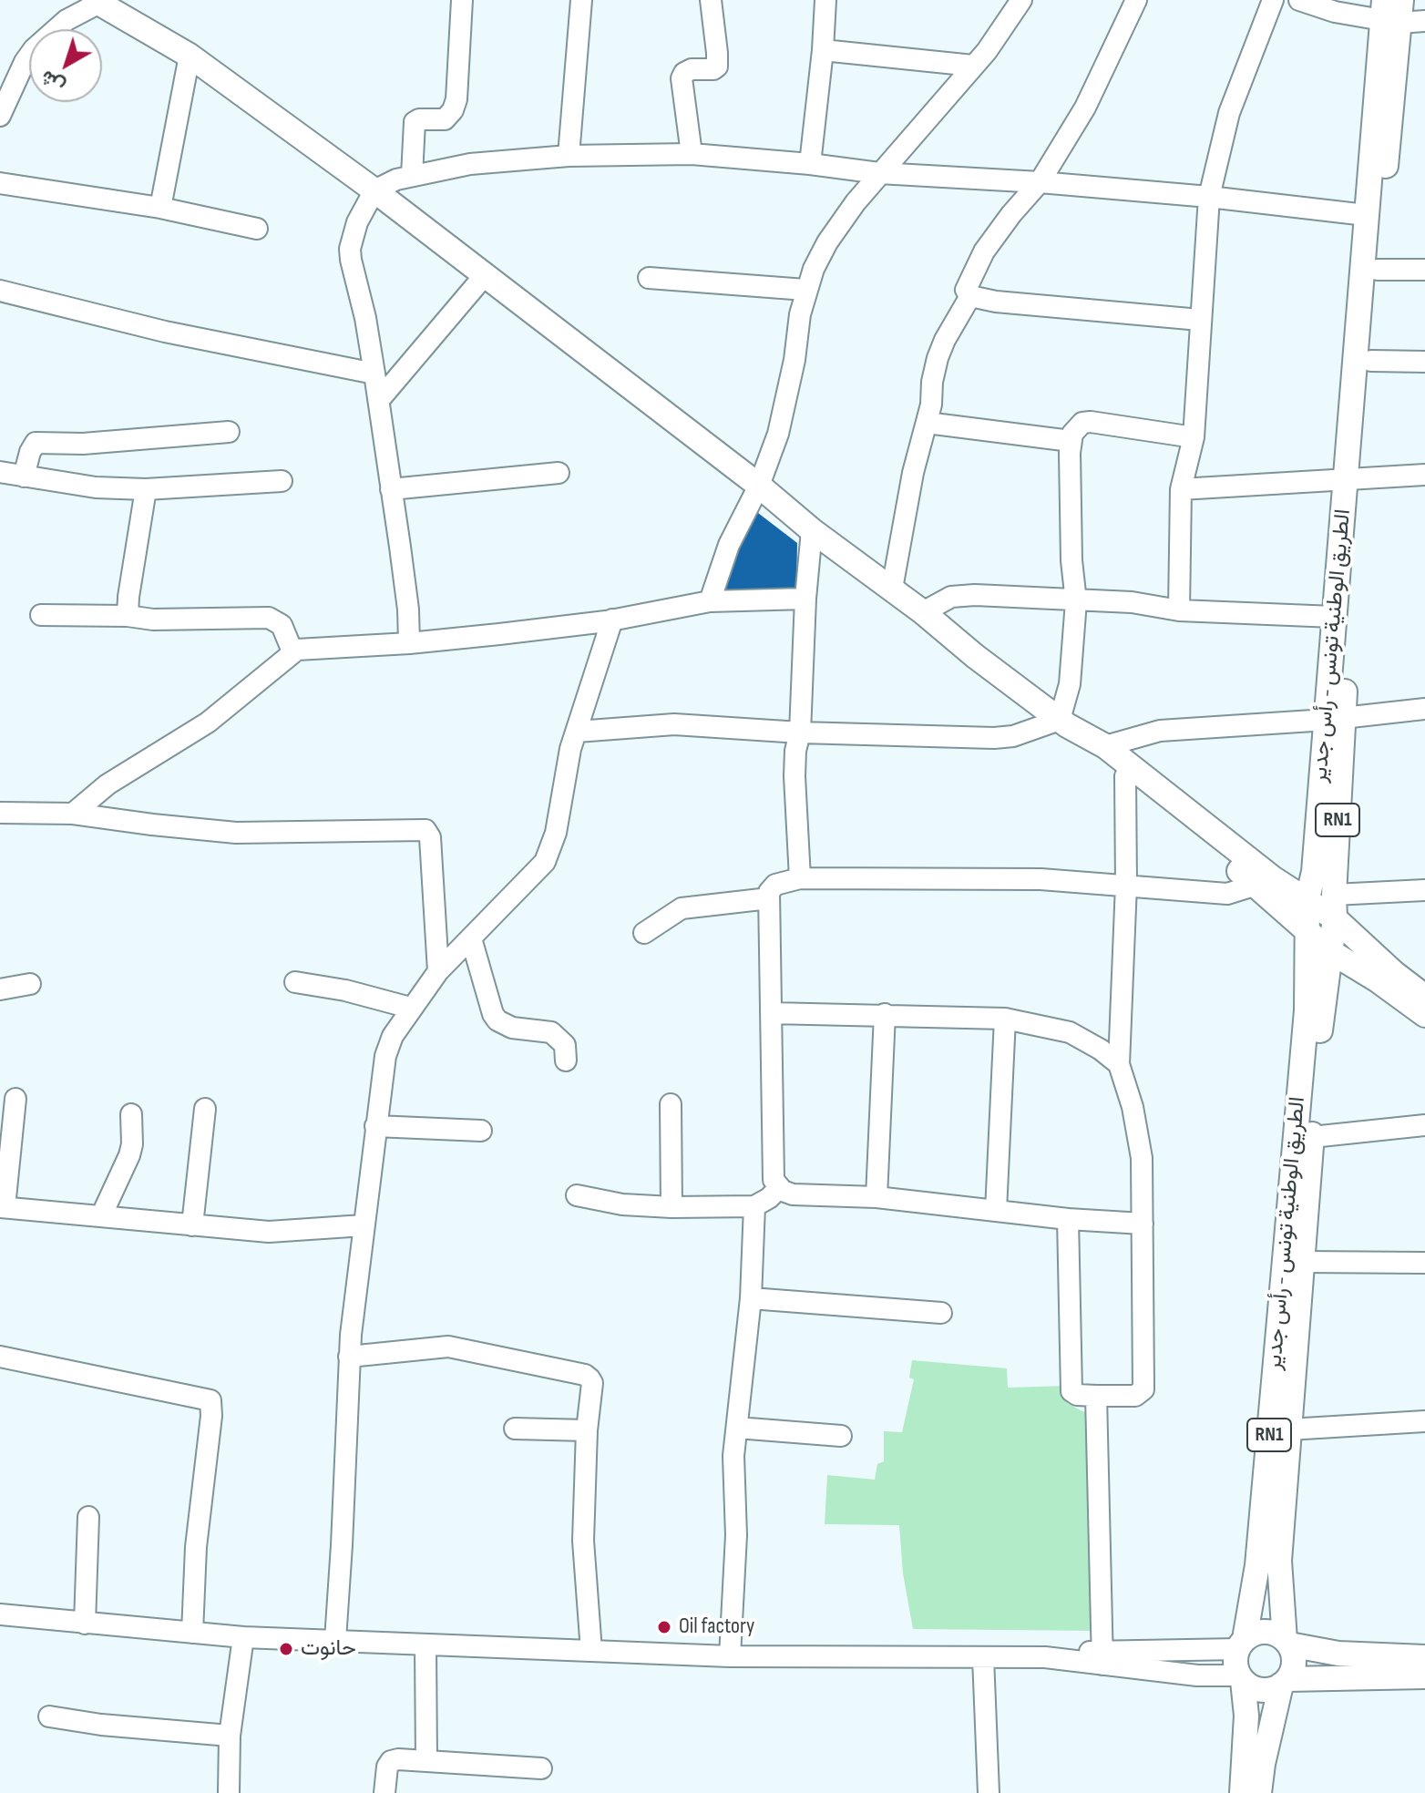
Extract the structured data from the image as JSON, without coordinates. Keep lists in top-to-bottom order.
{
  "streets": {
    "main road": ["الطريق الوطنية تونس - رأس جدير", "RN1"]
  },
  "crossings": [
    ["الطريق الوطنية تونس - رأس جدير", "RN1"]
  ],
  "places": ["Oil factory", "حانوت"],
  "north": "bottom left"
}
